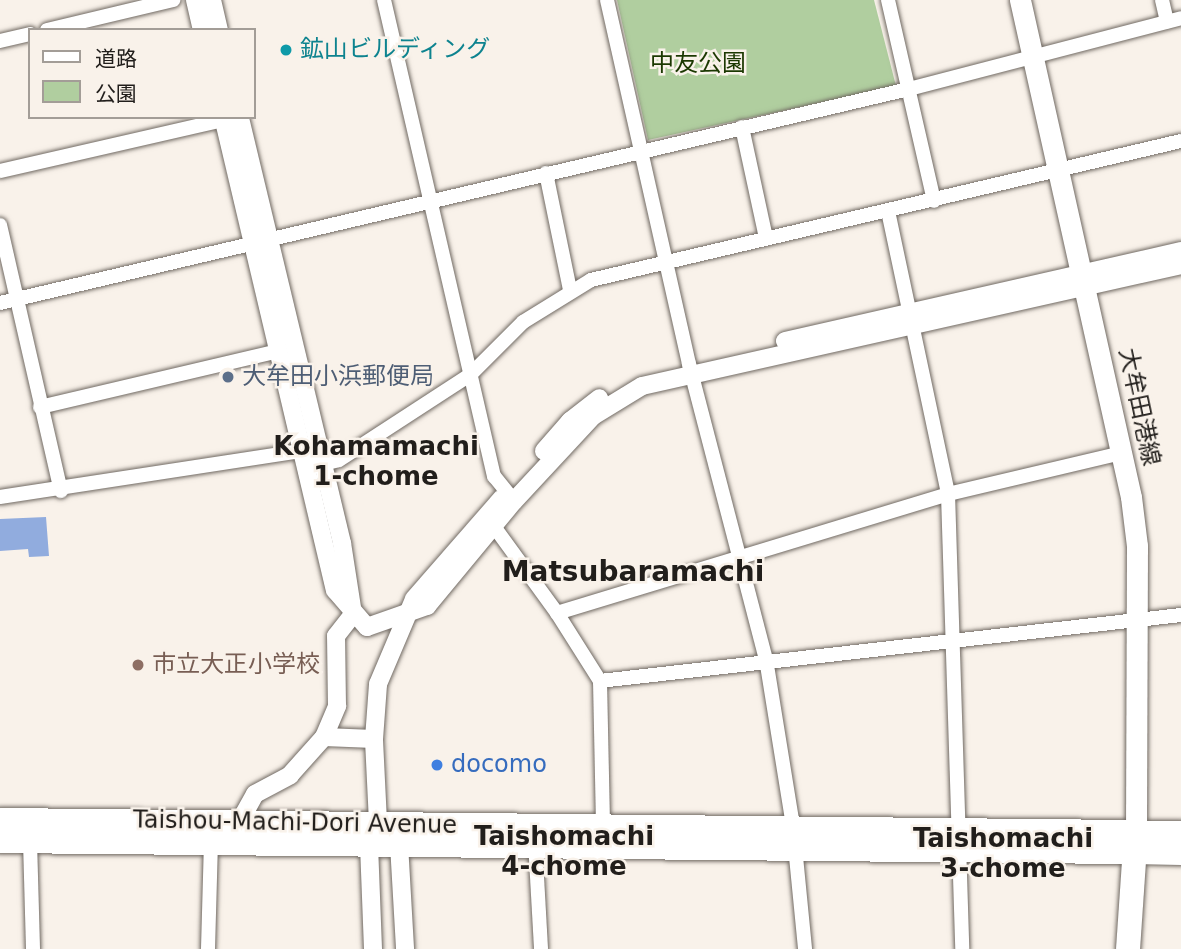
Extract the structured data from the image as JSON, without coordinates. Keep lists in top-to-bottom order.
{
  "streets": {
    "highway": ["Taishou-Machi-Dori Avenue"],
    "main road": ["大牟田港線"]
  },
  "crossings": [
    ["大牟田港線", "Taishou-Machi-Dori Avenue"]
  ],
  "districts": [
    "Kohamamachi 1-chome",
    "Matsubaramachi",
    "Taishomachi 4-chome",
    "Taishomachi 3-chome"
  ],
  "parks": ["中友公園"],
  "places": [
    "鉱山ビルディング",
    "大牟田小浜郵便局",
    "市立大正小学校",
    "docomo"
  ],
  "legend": ["道路", "公園"]
}
